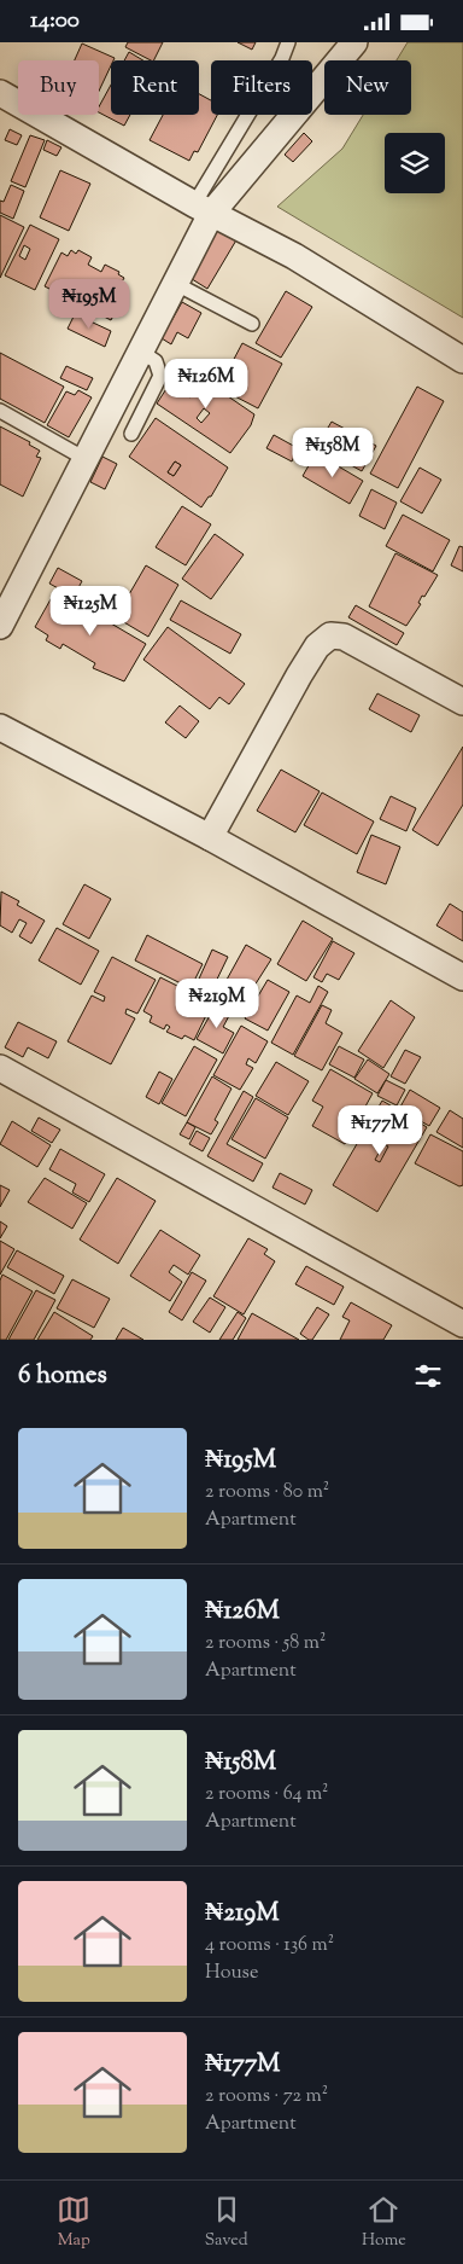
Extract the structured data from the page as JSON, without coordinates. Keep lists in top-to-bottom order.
{
  "page": {
    "status": "14:00",
    "chip": [
      "Buy",
      "Rent",
      "Filters",
      "New"
    ],
    "price": [
      "₦195M",
      "₦126M",
      "₦158M",
      "₦125M",
      "₦219M",
      "₦177M"
    ],
    "heading": "6 homes",
    "list": [
      {
        "name": "₦195M",
        "note": "2 rooms · 80 m² · Apartment"
      },
      {
        "name": "₦126M",
        "note": "2 rooms · 58 m² · Apartment"
      },
      {
        "name": "₦158M",
        "note": "2 rooms · 64 m² · Apartment"
      },
      {
        "name": "₦219M",
        "note": "4 rooms · 136 m² · House"
      },
      {
        "name": "₦177M",
        "note": "2 rooms · 72 m² · Apartment"
      }
    ],
    "tabs": ["Map", "Saved", "Home"]
  }
}
